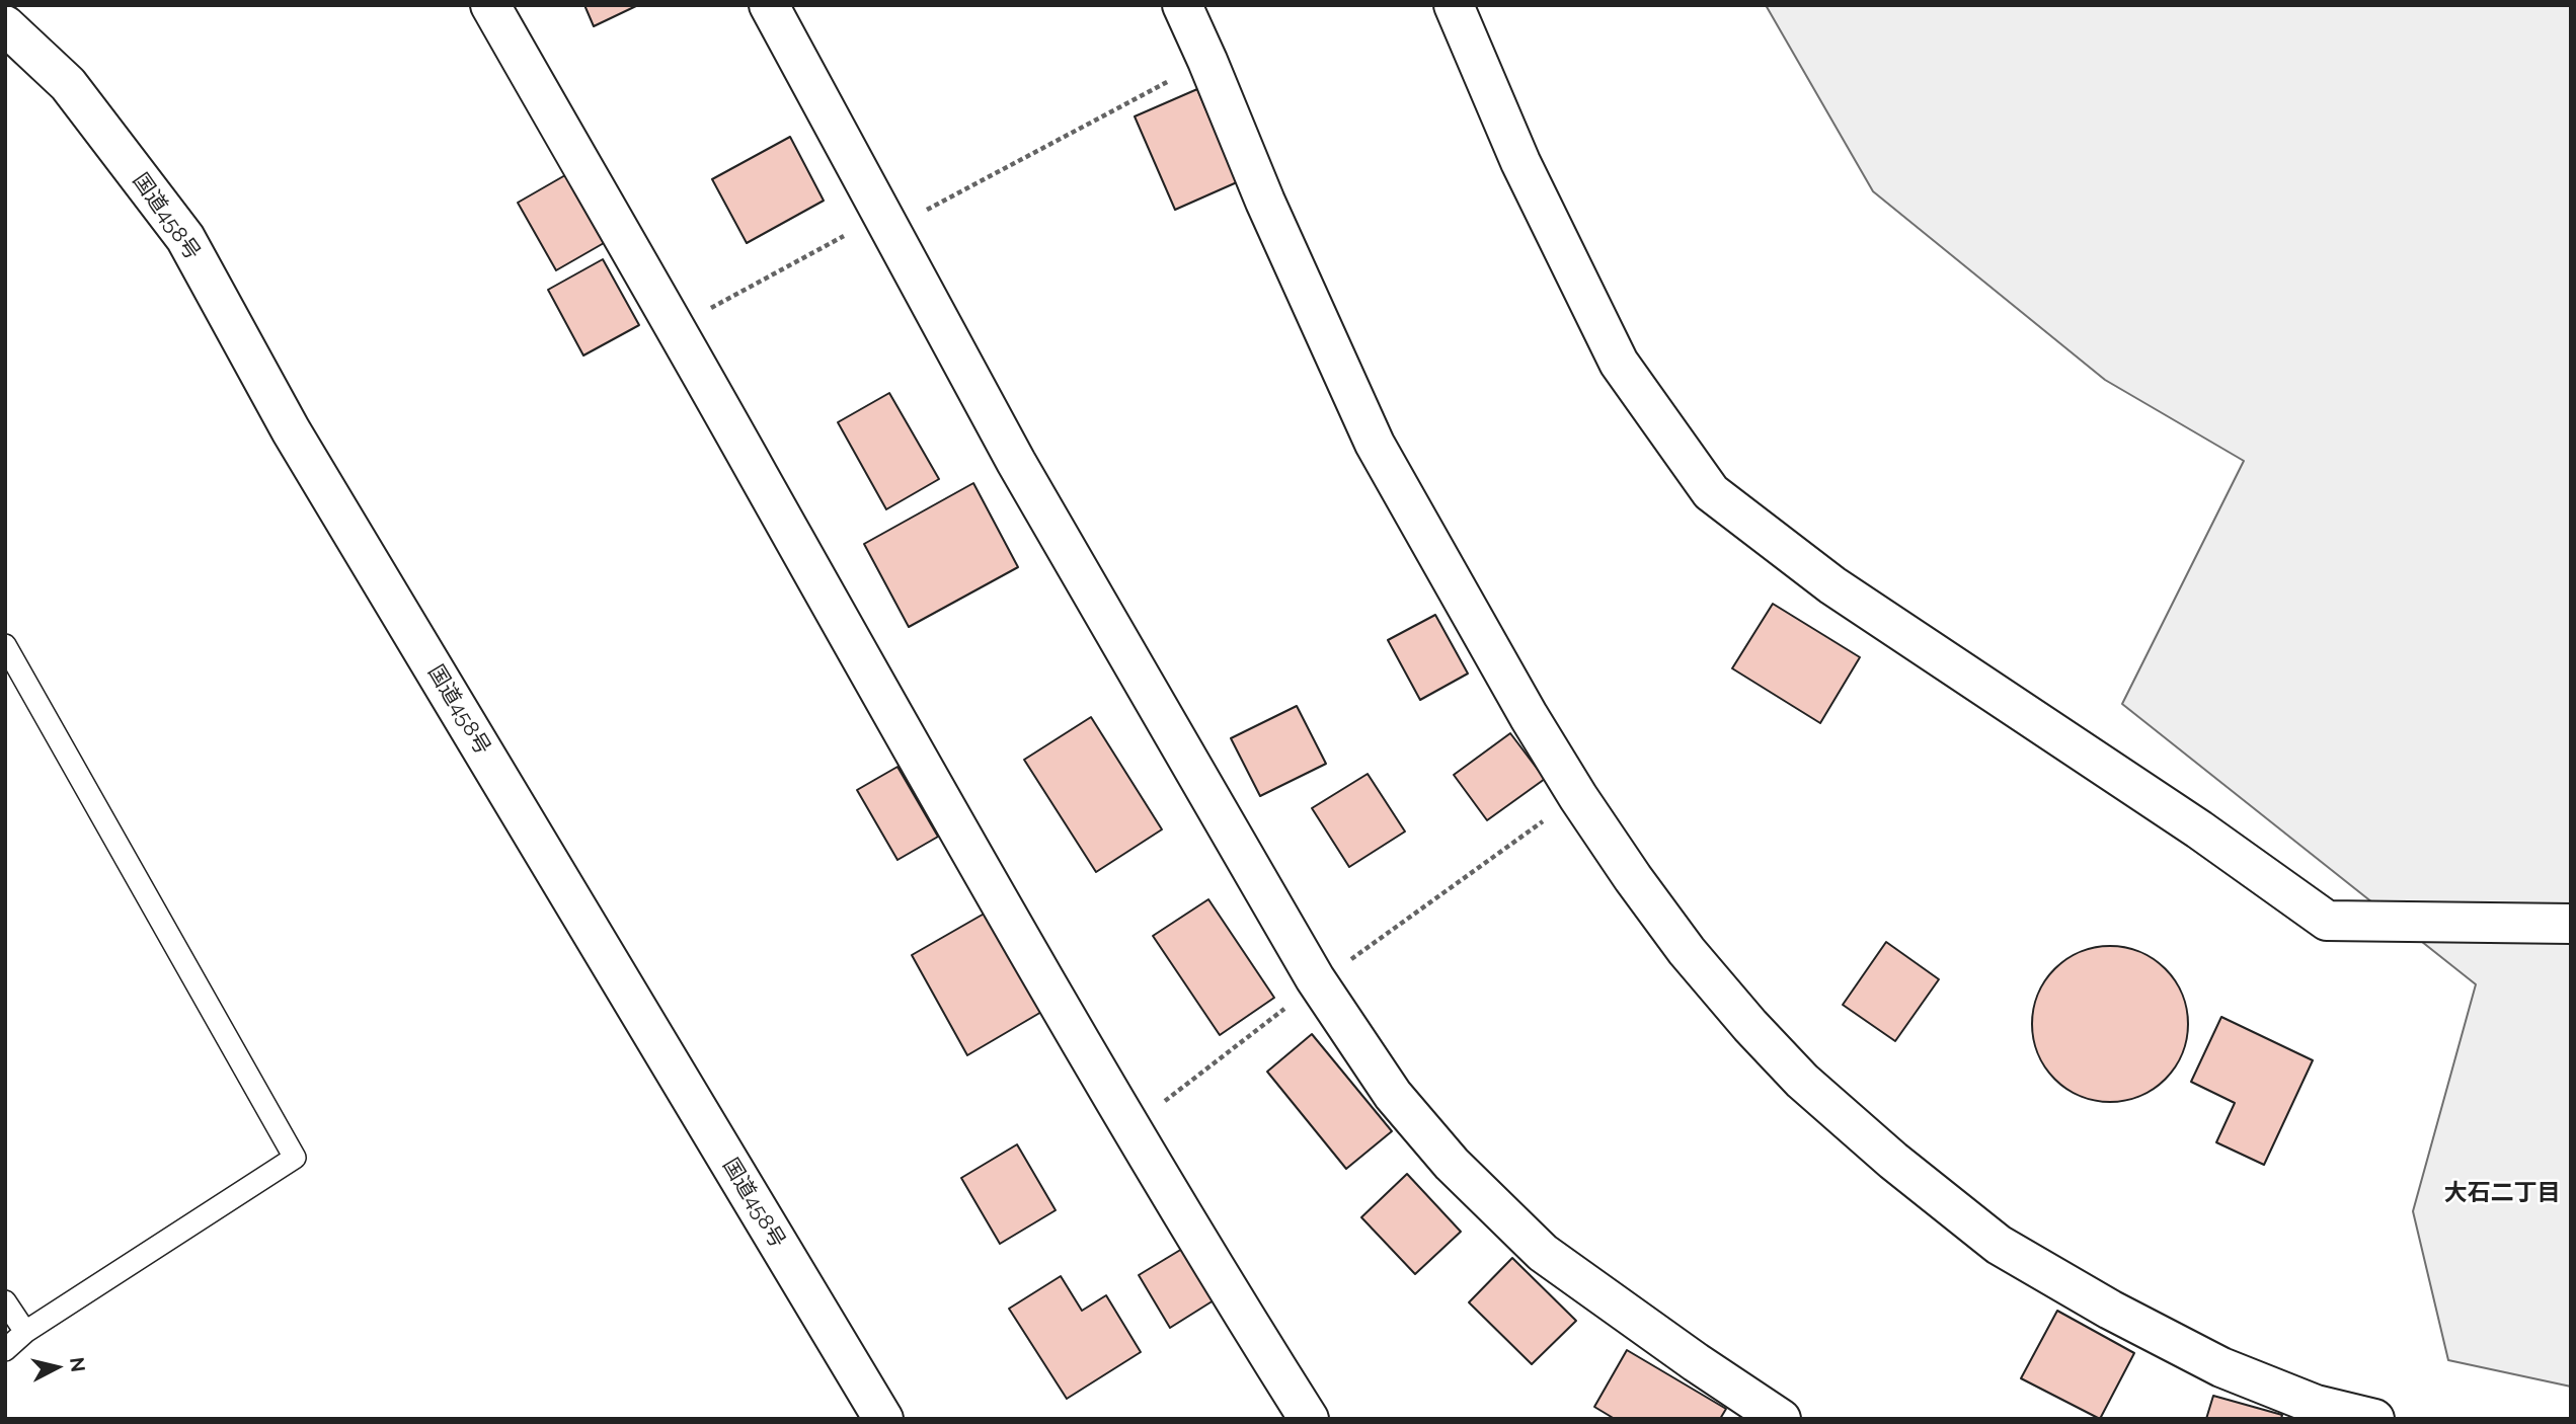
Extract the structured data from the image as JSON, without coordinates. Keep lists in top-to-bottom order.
{
  "streets": {
    "main road": ["国道458号"]
  },
  "districts": ["大石二丁目"],
  "north": "right"
}
